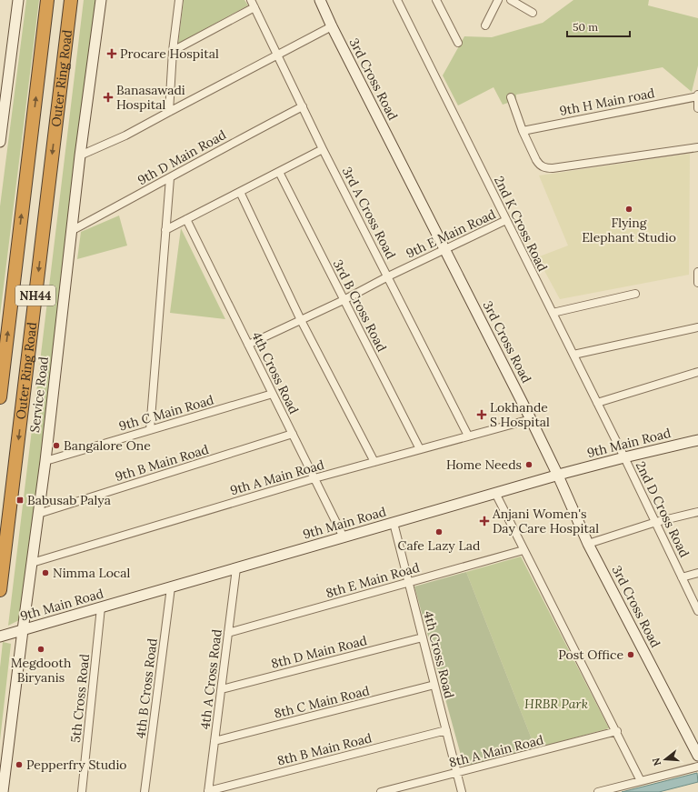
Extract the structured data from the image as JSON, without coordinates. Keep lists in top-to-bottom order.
{
  "streets": {
    "highway": ["Outer Ring Road", "NH44"],
    "street": [
      "3rd Cross Road",
      "9th H Main road",
      "9th D Main Road",
      "3rd A Cross Road",
      "2nd K Cross Road",
      "9th E Main Road",
      "3rd B Cross Road",
      "4th Cross Road",
      "Service Road",
      "9th C Main Road",
      "9th Main Road",
      "9th B Main Road",
      "9th A Main Road",
      "2nd D Cross Road",
      "8th E Main Road",
      "8th D Main Road",
      "4th A Cross Road",
      "4th B Cross Road",
      "5th Cross Road",
      "8th C Main Road",
      "8th B Main Road",
      "8th A Main Road"
    ]
  },
  "crossings": [
    ["3rd Cross Road", "9th E Main Road"],
    ["3rd Cross Road", "9th Main Road"],
    ["3rd Cross Road", "9th A Main Road"],
    ["9th D Main Road", "3rd A Cross Road"],
    ["9th D Main Road", "Service Road"],
    ["3rd A Cross Road", "9th E Main Road"],
    ["3rd A Cross Road", "9th A Main Road"],
    ["2nd K Cross Road", "9th E Main Road"],
    ["2nd K Cross Road", "9th Main Road"],
    ["2nd K Cross Road", "2nd D Cross Road"],
    ["9th E Main Road", "3rd B Cross Road"],
    ["9th E Main Road", "4th Cross Road"],
    ["3rd B Cross Road", "9th A Main Road"],
    ["4th Cross Road", "9th C Main Road"],
    ["4th Cross Road", "9th Main Road"],
    ["4th Cross Road", "9th B Main Road"],
    ["4th Cross Road", "9th A Main Road"],
    ["4th Cross Road", "8th E Main Road"],
    ["4th Cross Road", "8th D Main Road"],
    ["4th Cross Road", "8th C Main Road"],
    ["4th Cross Road", "8th B Main Road"],
    ["4th Cross Road", "8th A Main Road"],
    ["Service Road", "9th C Main Road"],
    ["Service Road", "9th Main Road"],
    ["Service Road", "9th B Main Road"],
    ["Service Road", "9th A Main Road"],
    ["9th Main Road", "2nd D Cross Road"],
    ["9th Main Road", "4th A Cross Road"],
    ["9th Main Road", "4th B Cross Road"],
    ["9th Main Road", "5th Cross Road"],
    ["8th E Main Road", "4th A Cross Road"],
    ["8th D Main Road", "4th A Cross Road"],
    ["4th A Cross Road", "8th C Main Road"],
    ["4th A Cross Road", "8th B Main Road"]
  ],
  "parks": ["HRBR Park"],
  "places": {
    "health": [
      "Procare Hospital",
      "Banasawadi Hospital",
      "Lokhande S Hospital",
      "Anjani Women's Day Care Hospital"
    ],
    "other": [
      "Flying Elephant Studio",
      "Bangalore One",
      "Home Needs",
      "Cafe Lazy Lad",
      "Nimma Local",
      "Megdooth Biryanis",
      "Post Office",
      "Pepperfry Studio"
    ],
    "transit": ["Babusab Palya"]
  },
  "scale_bar": "50 m",
  "north": "left"
}
